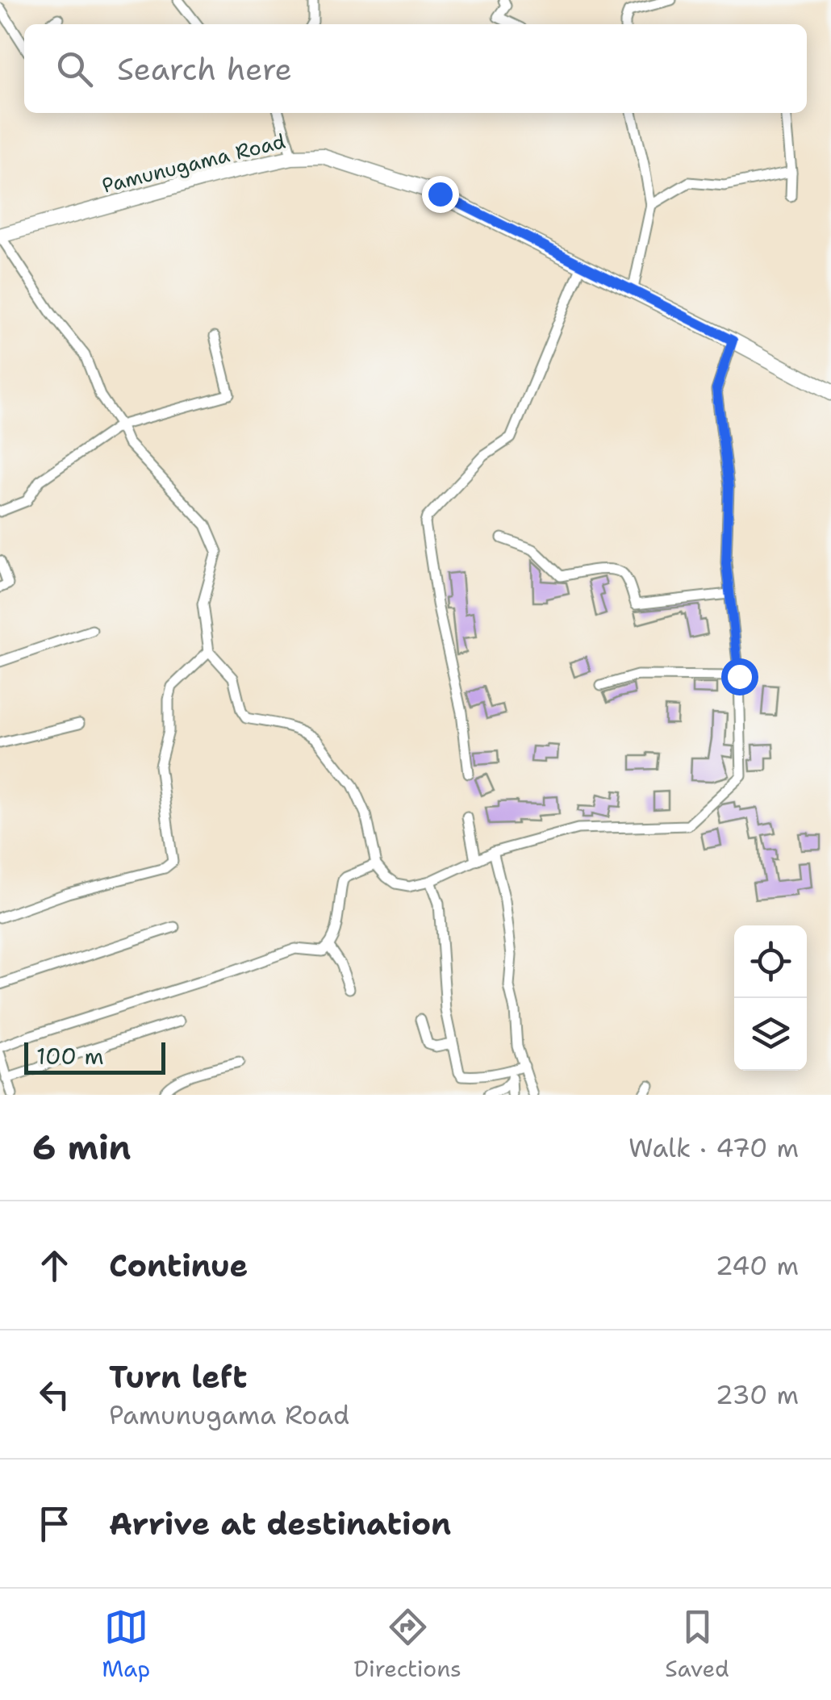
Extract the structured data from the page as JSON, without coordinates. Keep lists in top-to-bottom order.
{
  "streets": {
    "main road": ["Pamunugama Road"]
  },
  "scale_bar": "100 m",
  "page": {
    "search": "Search here",
    "scale": "100 m",
    "heading": ["6 min", "Walk · 470 m"],
    "list": [
      ["Continue", "240 m"],
      ["Turn left", "Pamunugama Road", "230 m"],
      "Arrive at destination"
    ],
    "nav": ["Map", "Directions", "Saved"]
  }
}
